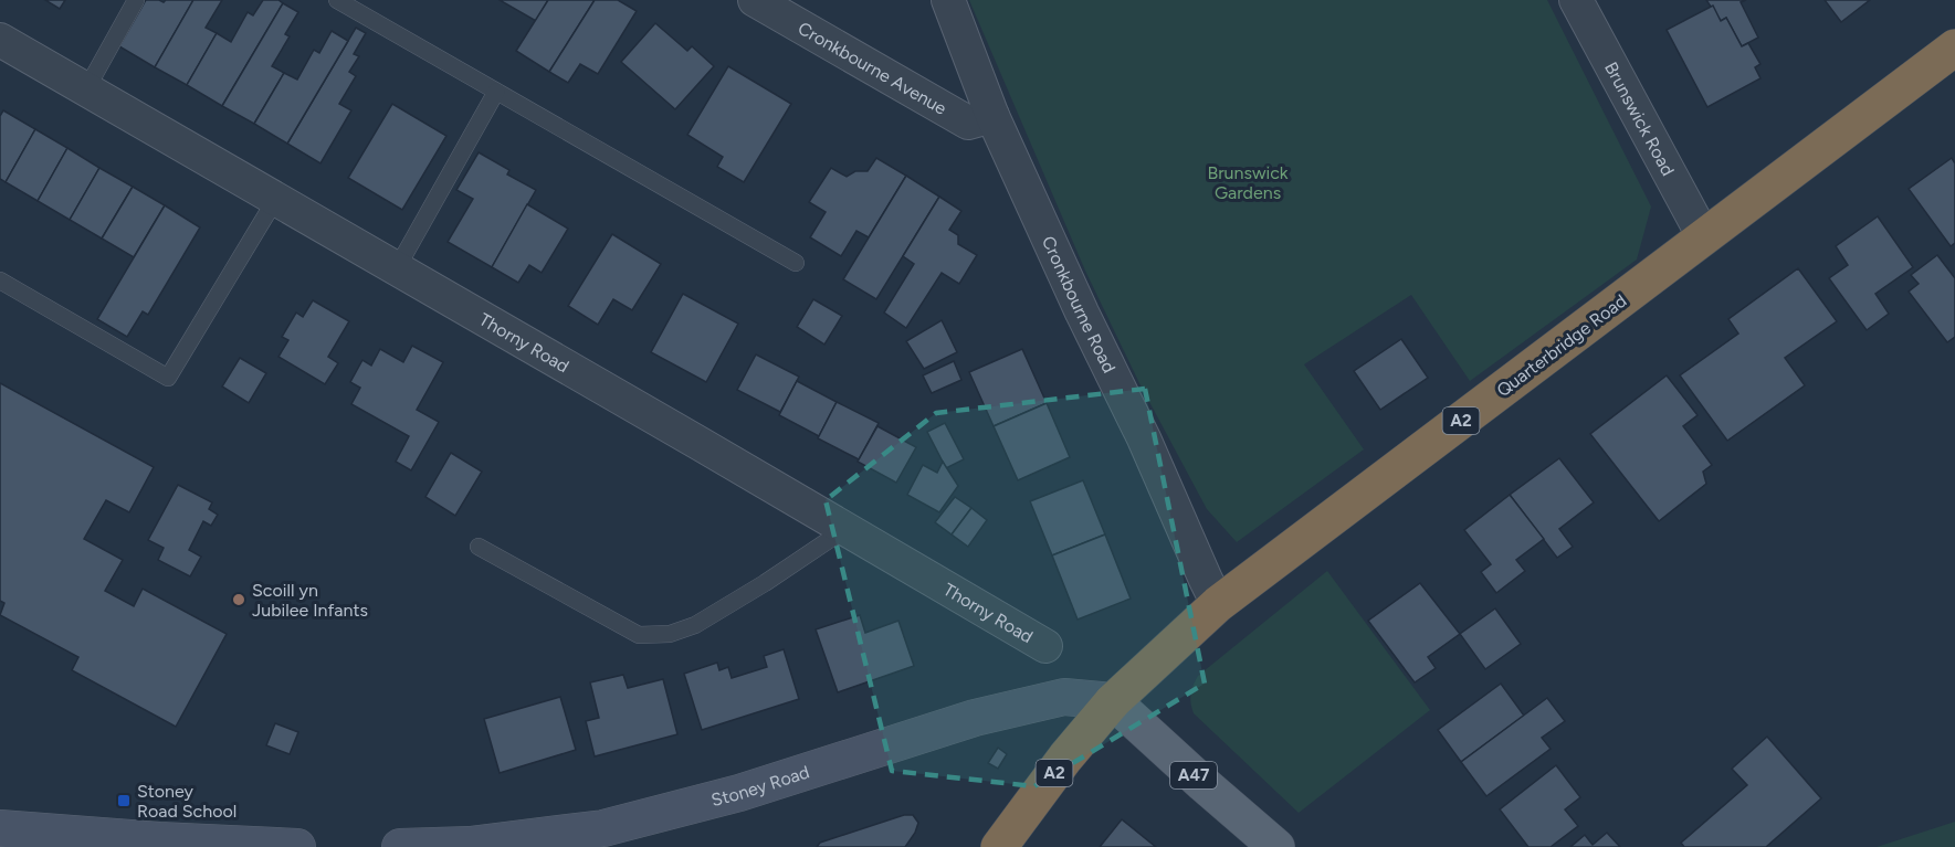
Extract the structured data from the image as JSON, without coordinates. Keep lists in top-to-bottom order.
{
  "streets": {
    "highway": ["Quarterbridge Road", "A2"],
    "main road": ["A47"],
    "street": [
      "Cronkbourne Avenue",
      "Brunswick Road",
      "Cronkbourne Road",
      "Thorny Road",
      "Stoney Road"
    ]
  },
  "crossings": [
    ["Cronkbourne Avenue", "Cronkbourne Road"],
    ["Brunswick Road", "Quarterbridge Road"],
    ["Cronkbourne Road", "Quarterbridge Road"],
    ["Quarterbridge Road", "A2"],
    ["Quarterbridge Road", "A47"],
    ["Quarterbridge Road", "Stoney Road"],
    ["A2", "A47"],
    ["A2", "Stoney Road"],
    ["A47", "Stoney Road"]
  ],
  "parks": ["Brunswick Gardens"],
  "places": {
    "other": ["Scoill yn Jubilee Infants"],
    "transit": ["Stoney Road School"]
  }
}
